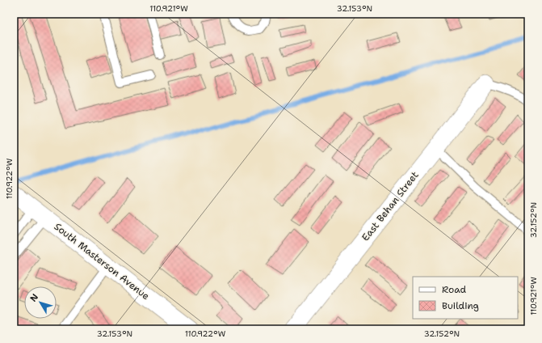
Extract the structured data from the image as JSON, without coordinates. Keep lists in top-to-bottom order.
{
  "streets": {
    "street": ["East Behan Street", "South Masterson Avenue"]
  },
  "legend": ["Road", "Building"],
  "north": "top left",
  "coordinates": [
    "110.921°W",
    "32.153°N",
    "110.922°W",
    "32.152°N"
  ]
}
